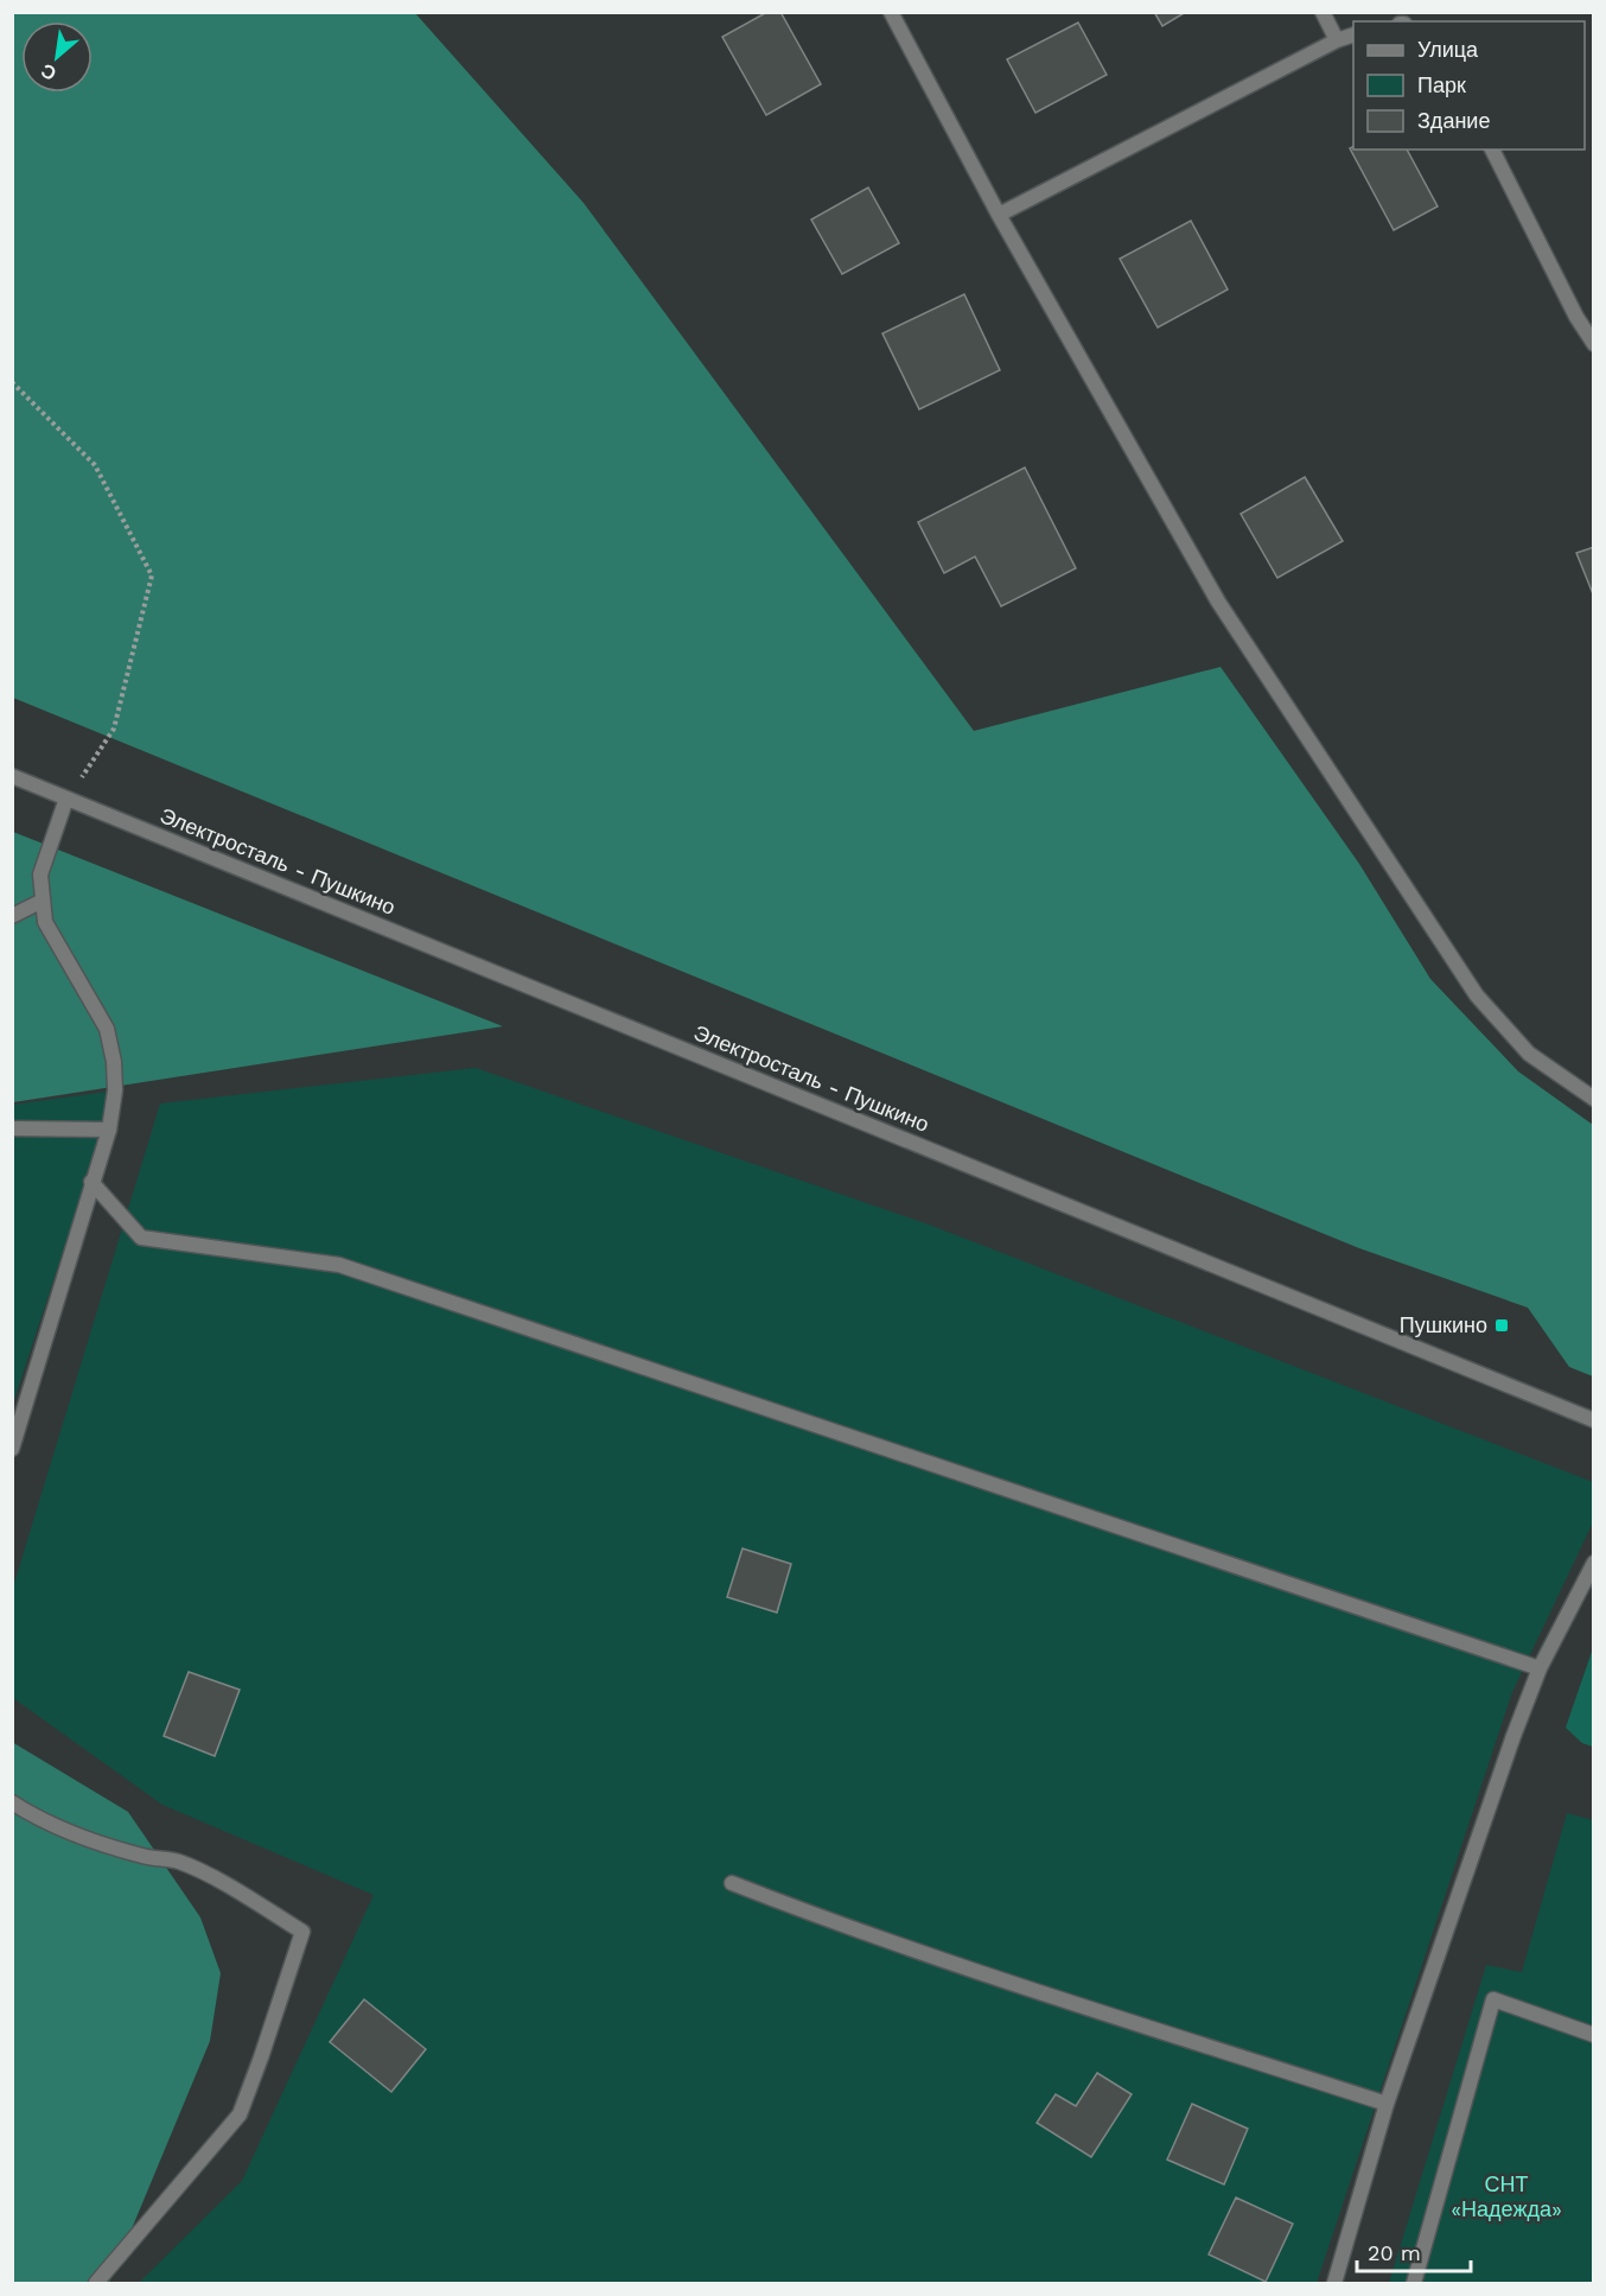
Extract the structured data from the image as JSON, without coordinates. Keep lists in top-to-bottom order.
{
  "streets": {
    "street": ["Электросталь - Пушкино"]
  },
  "parks": ["СНТ «Надежда»"],
  "places": {
    "transit": ["Пушкино"]
  },
  "legend": ["Улица", "Парк", "Здание"],
  "scale_bar": "20 m",
  "north": "bottom left"
}
